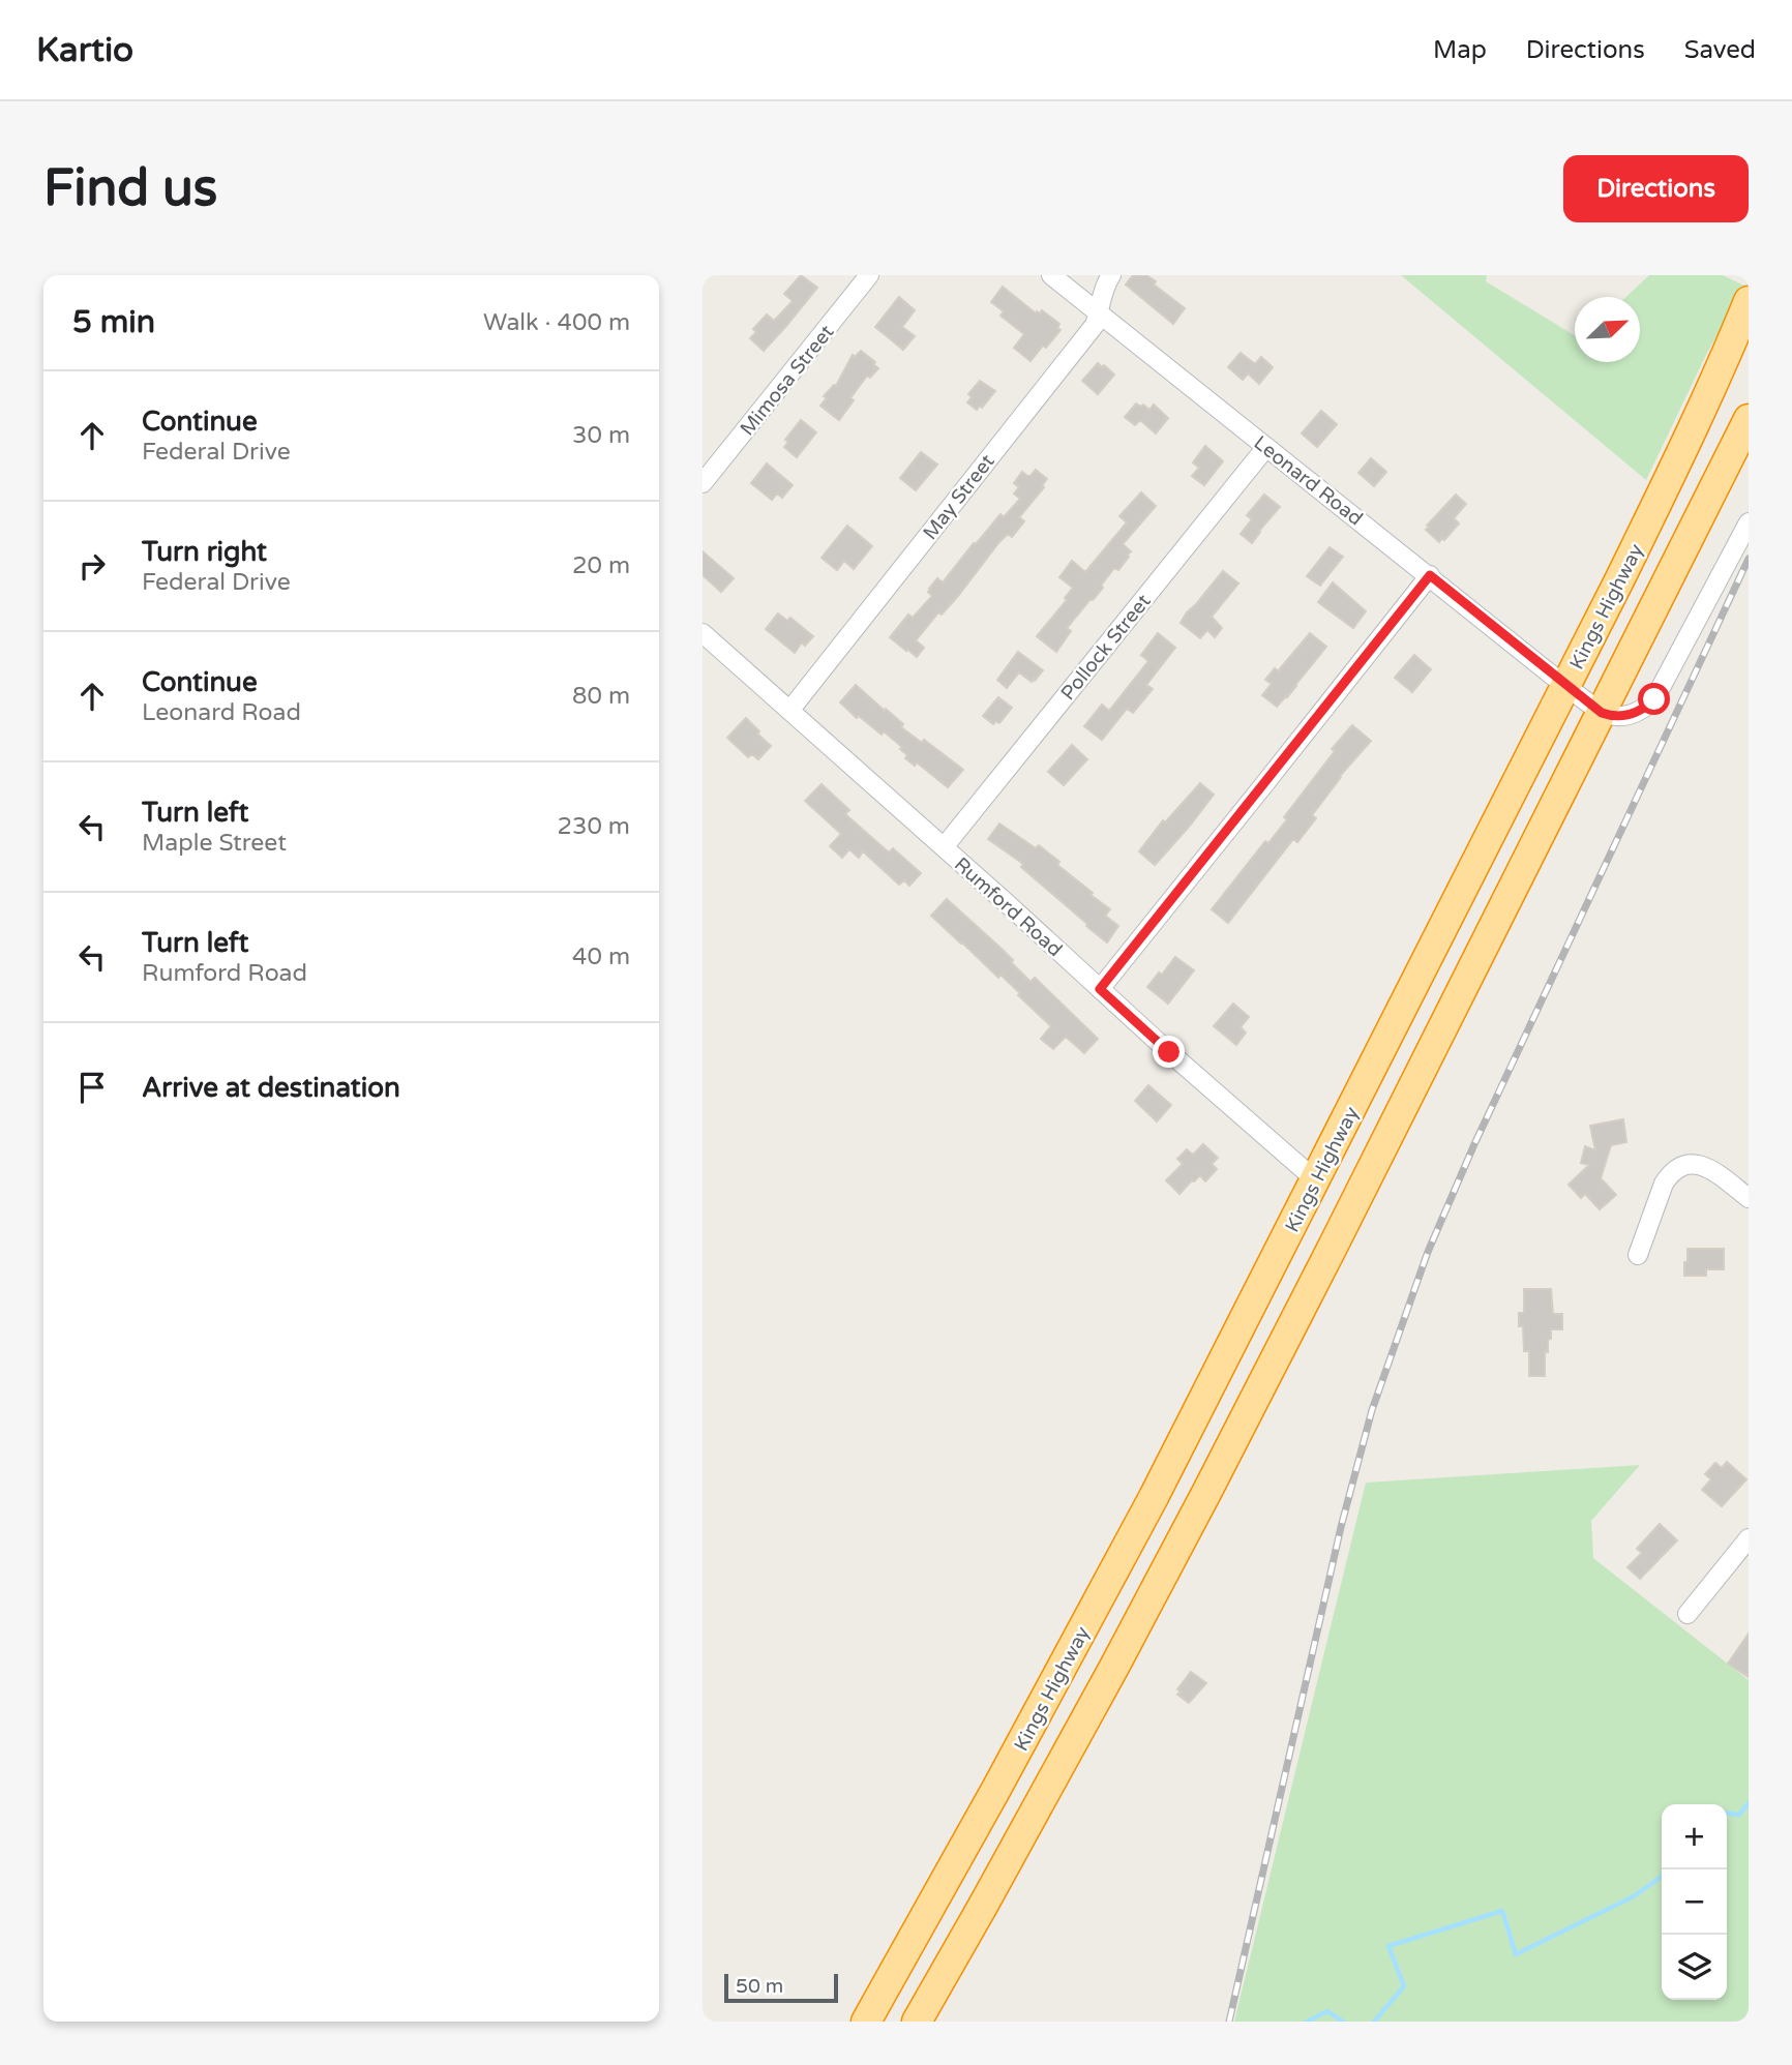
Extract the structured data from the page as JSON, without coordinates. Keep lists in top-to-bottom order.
{
  "streets": {
    "highway": ["Kings Highway"],
    "street": [
      "Mimosa Street",
      "Leonard Road",
      "May Street",
      "Pollock Street",
      "Rumford Road"
    ]
  },
  "crossings": [
    ["Leonard Road", "May Street"],
    ["Leonard Road", "Kings Highway"],
    ["Leonard Road", "Pollock Street"],
    ["May Street", "Rumford Road"],
    ["Kings Highway", "Rumford Road"],
    ["Pollock Street", "Rumford Road"]
  ],
  "scale_bar": "50 m",
  "north": "top right",
  "page": {
    "header": "Kartio",
    "nav": ["Map", "Directions", "Saved"],
    "buttons": "Directions",
    "title": "Find us",
    "heading": ["5 min", "Walk · 400 m"],
    "list": [
      ["Continue", "Federal Drive", "30 m"],
      ["Turn right", "Federal Drive", "20 m"],
      ["Continue", "Leonard Road", "80 m"],
      ["Turn left", "Maple Street", "230 m"],
      ["Turn left", "Rumford Road", "40 m"],
      "Arrive at destination"
    ],
    "map_buttons": ["+", "−"],
    "scale": "50 m"
  }
}
